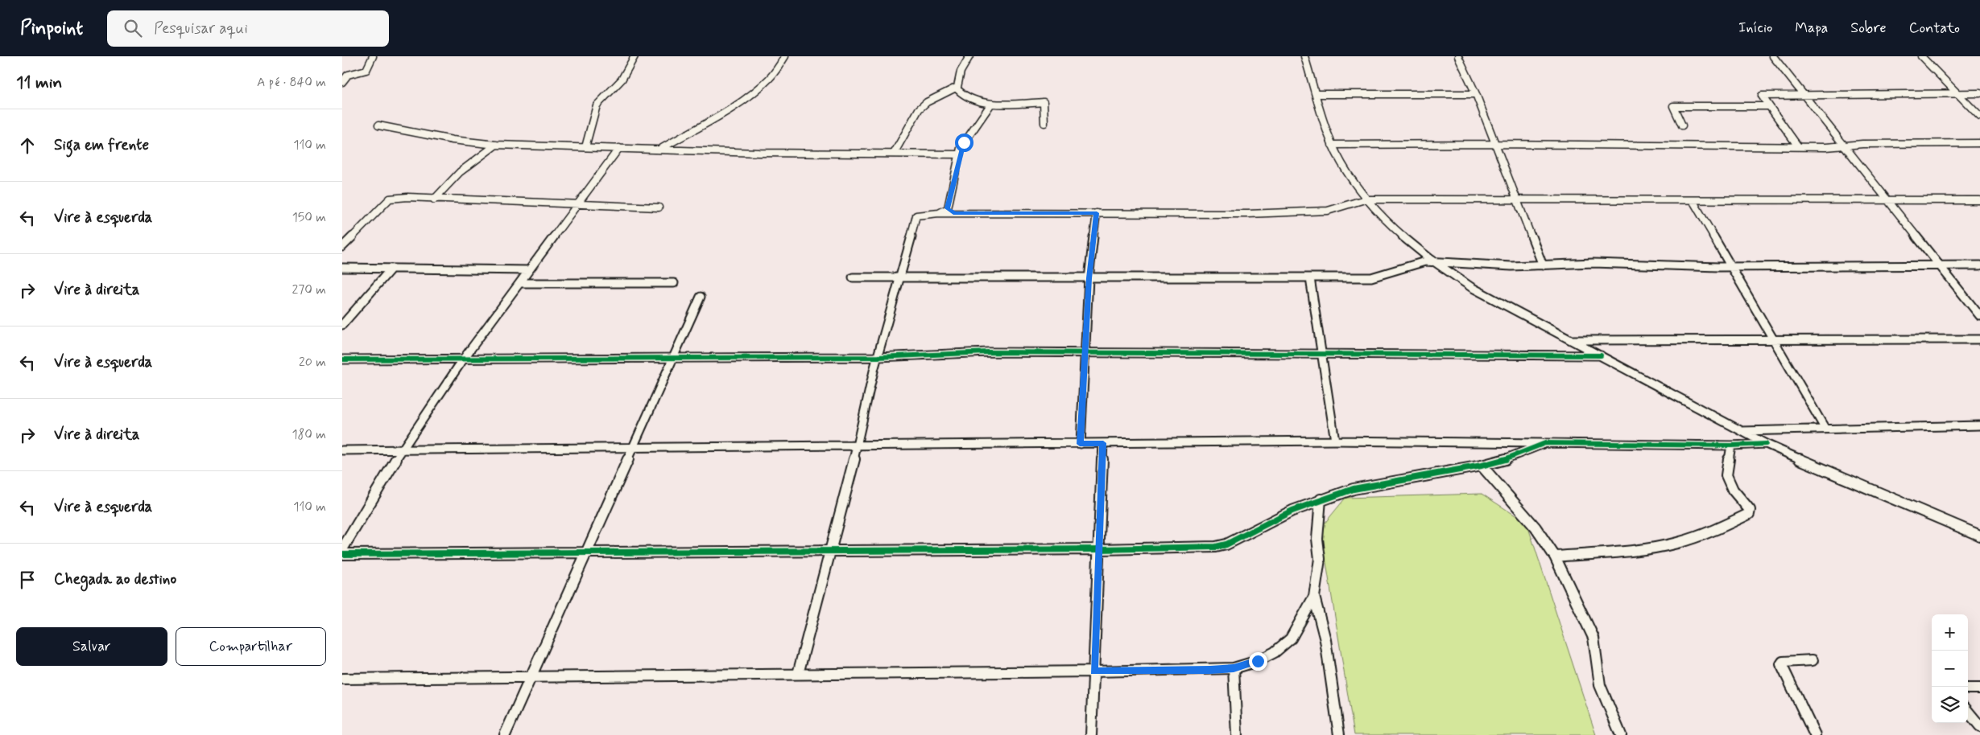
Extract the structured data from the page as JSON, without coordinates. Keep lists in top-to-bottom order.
{
  "page": {
    "header": "Pinpoint",
    "search": "Pesquisar aqui",
    "nav": [
      "Início",
      "Mapa",
      "Sobre",
      "Contato"
    ],
    "heading": ["11 min", "A pé · 840 m"],
    "list": [
      ["Siga em frente", "110 m"],
      ["Vire à esquerda", "150 m"],
      ["Vire à direita", "270 m"],
      ["Vire à esquerda", "20 m"],
      ["Vire à direita", "180 m"],
      ["Vire à esquerda", "110 m"],
      "Chegada ao destino"
    ],
    "map_buttons": ["+", "−"],
    "buttons": ["Salvar", "Compartilhar"]
  }
}
